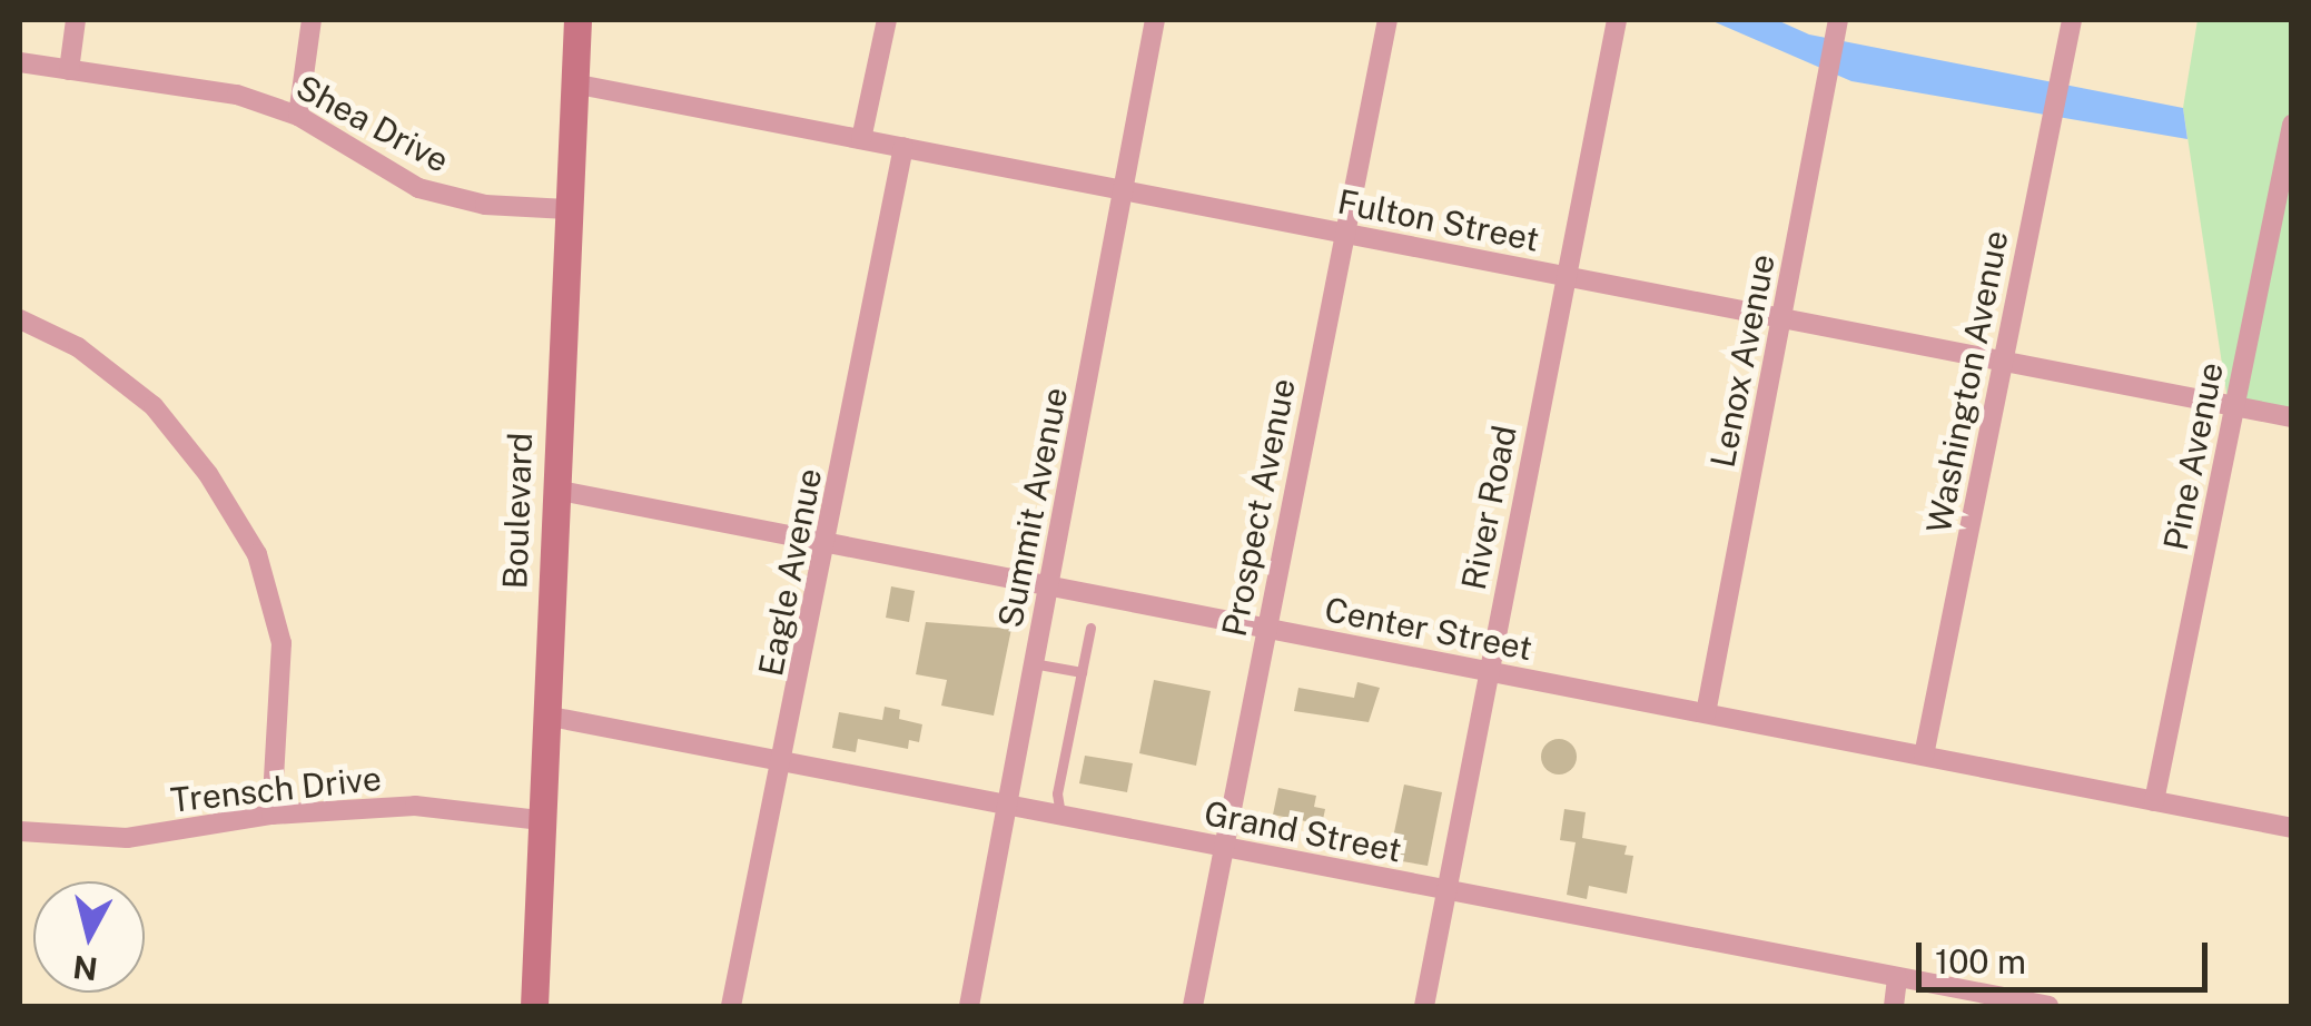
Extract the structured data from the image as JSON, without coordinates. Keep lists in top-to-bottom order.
{
  "streets": {
    "street": [
      "Shea Drive",
      "Fulton Street",
      "Lenox Avenue",
      "Washington Avenue",
      "Pine Avenue",
      "Summit Avenue",
      "Prospect Avenue",
      "River Road",
      "Boulevard",
      "Eagle Avenue",
      "Center Street",
      "Trensch Drive",
      "Grand Street"
    ]
  },
  "crossings": [
    ["Shea Drive", "Boulevard"],
    ["Fulton Street", "Lenox Avenue"],
    ["Fulton Street", "Washington Avenue"],
    ["Fulton Street", "Pine Avenue"],
    ["Fulton Street", "Summit Avenue"],
    ["Fulton Street", "Prospect Avenue"],
    ["Fulton Street", "River Road"],
    ["Fulton Street", "Boulevard"],
    ["Fulton Street", "Eagle Avenue"],
    ["Lenox Avenue", "Center Street"],
    ["Washington Avenue", "Center Street"],
    ["Pine Avenue", "Center Street"],
    ["Summit Avenue", "Center Street"],
    ["Summit Avenue", "Grand Street"],
    ["Prospect Avenue", "Center Street"],
    ["Prospect Avenue", "Grand Street"],
    ["River Road", "Center Street"],
    ["River Road", "Grand Street"],
    ["Boulevard", "Center Street"],
    ["Boulevard", "Trensch Drive"],
    ["Boulevard", "Grand Street"],
    ["Eagle Avenue", "Center Street"],
    ["Eagle Avenue", "Grand Street"]
  ],
  "scale_bar": "100 m",
  "north": "bottom"
}
